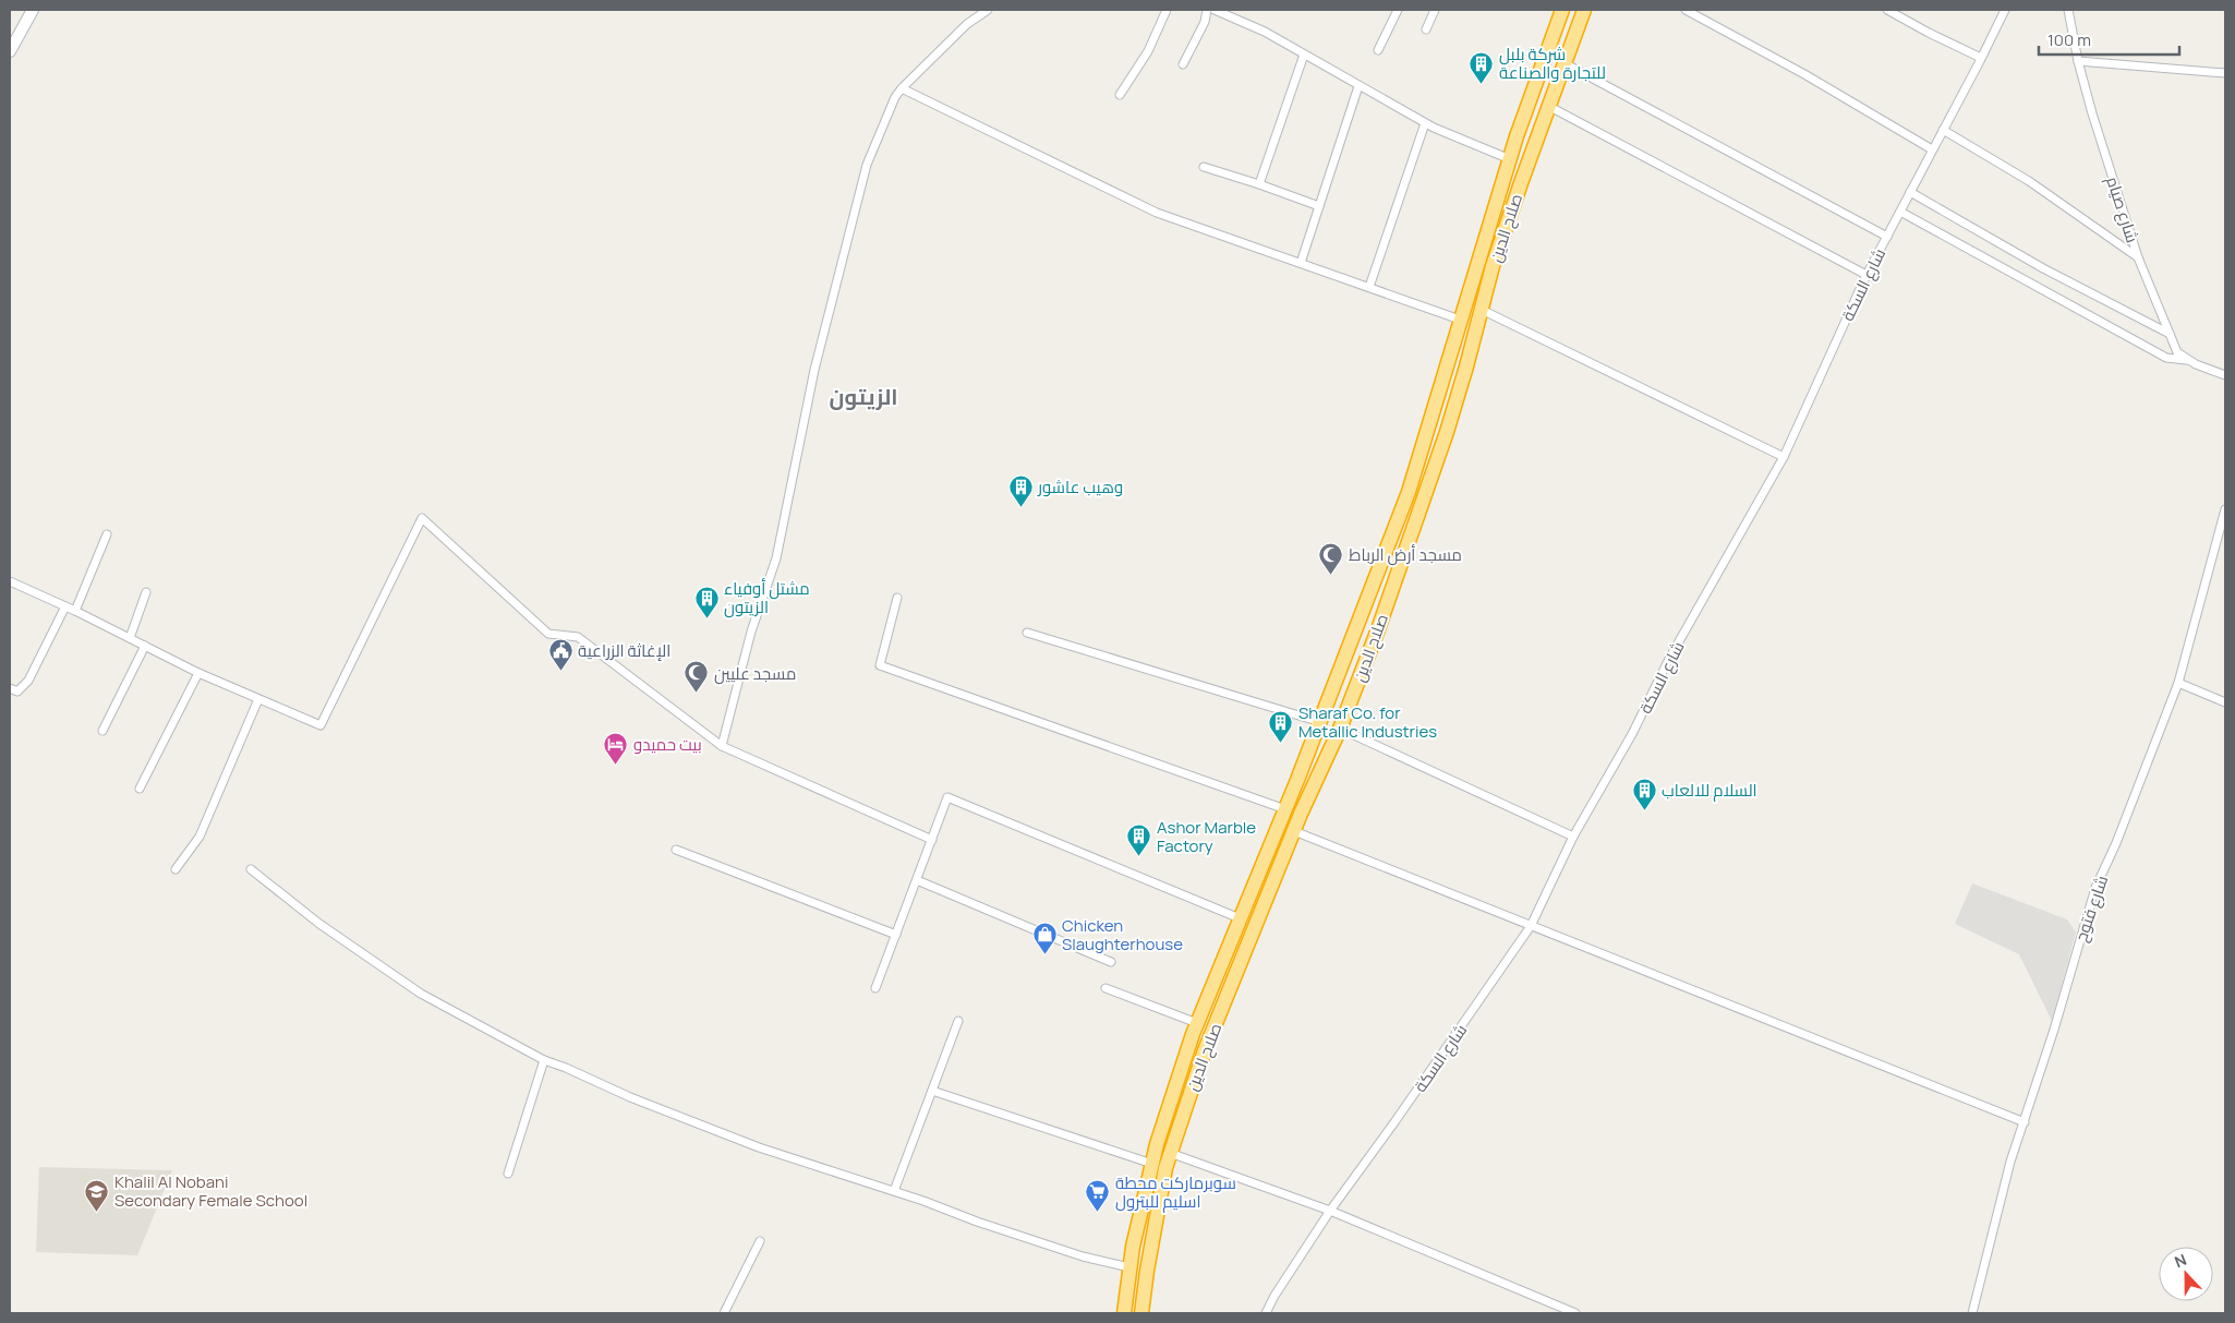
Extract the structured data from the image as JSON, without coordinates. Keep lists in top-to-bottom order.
{
  "streets": {
    "highway": ["صلاح الدين"],
    "street": ["شارع صيام", "شارع السكة", "شارع فتوح"]
  },
  "districts": ["الزيتون"],
  "places": {
    "building": [
      "شركة بلبل للتجارة والصناعة",
      "وهيب عاشور",
      "مشتل أوفياء الزيتون",
      "Sharaf Co. for Metallic Industries",
      "السلام للالعاب",
      "Ashor Marble Factory"
    ],
    "mosque": ["مسجد أرض الرباط", "مسجد عليين"],
    "public building": ["الإغاثة الزراعية"],
    "hotel": ["بيت حميدو"],
    "shop": ["Chicken Slaughterhouse"],
    "school or university": ["Khalil Al Nobani Secondary Female School"],
    "supermarket": ["سوبرماركت محطة اسليم للبترول"]
  },
  "scale_bar": "100 m",
  "north": "top"
}
